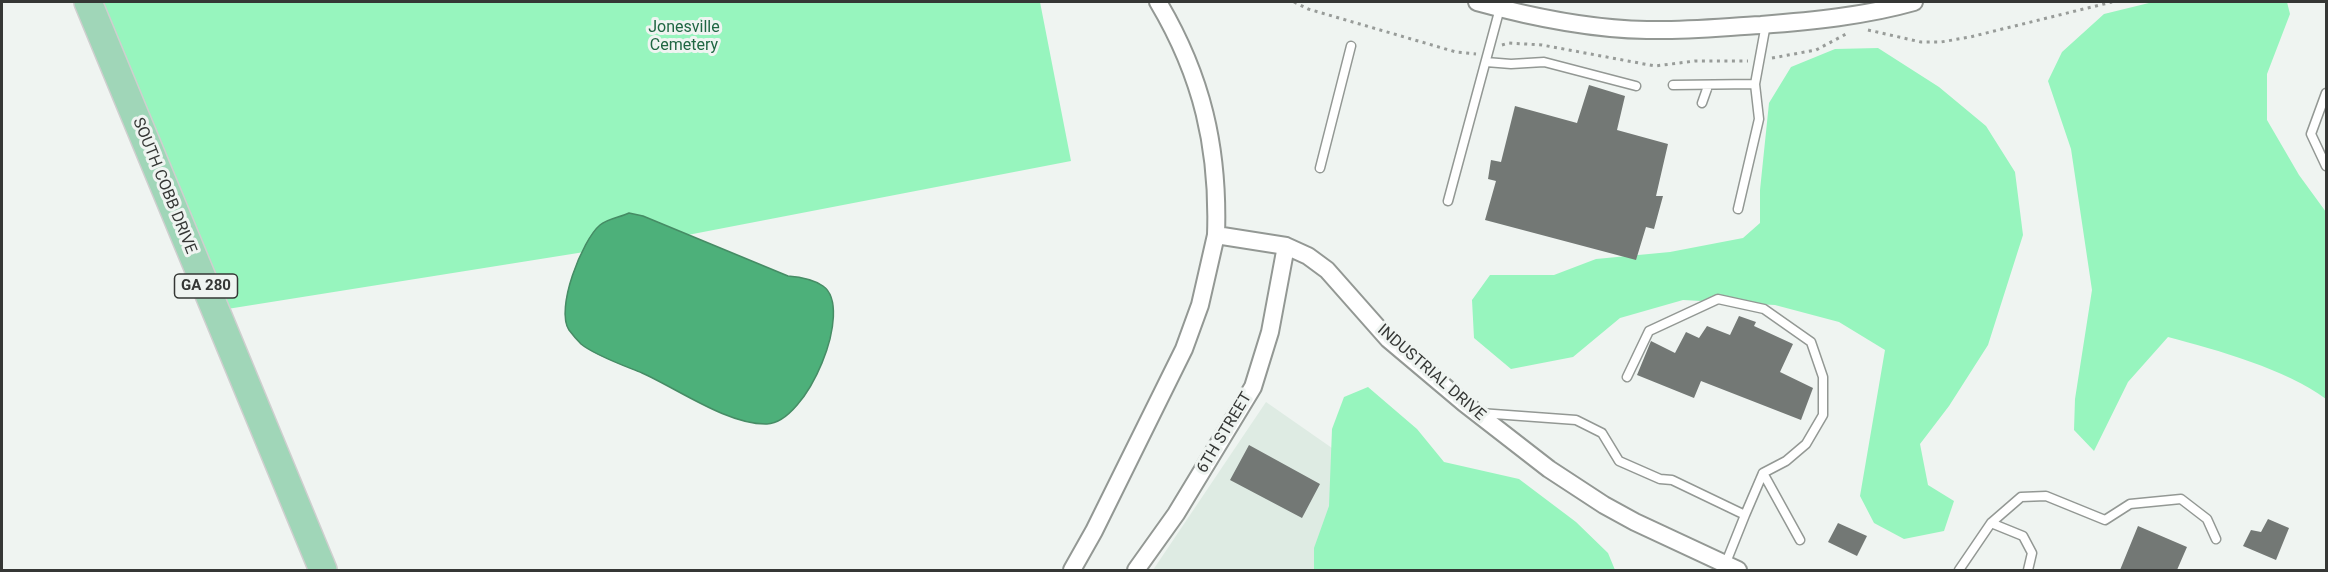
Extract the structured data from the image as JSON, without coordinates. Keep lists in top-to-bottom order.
{
  "streets": {
    "main road": ["SOUTH COBB DRIVE", "GA 280"],
    "street": ["INDUSTRIAL DRIVE", "6TH STREET"]
  },
  "crossings": [
    ["INDUSTRIAL DRIVE", "6TH STREET"]
  ],
  "parks": ["Jonesville Cemetery"]
}
